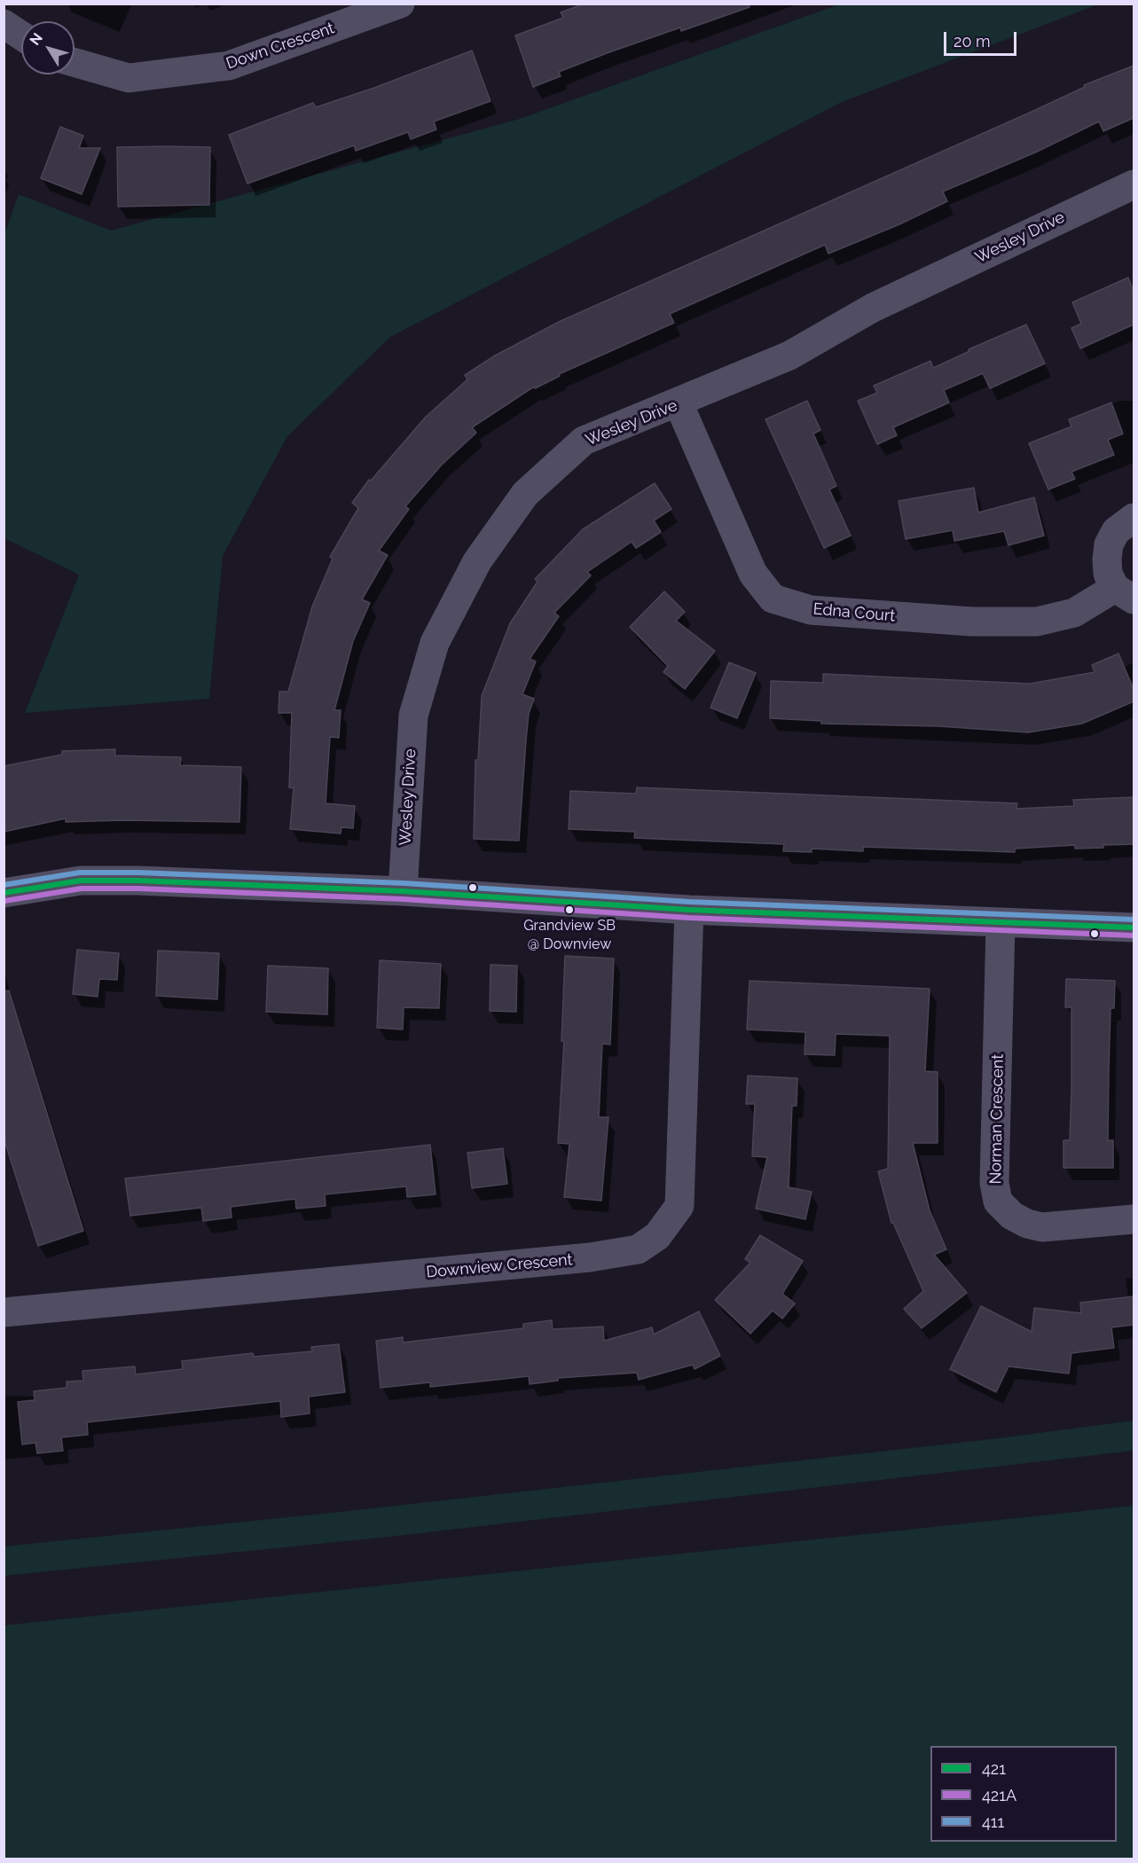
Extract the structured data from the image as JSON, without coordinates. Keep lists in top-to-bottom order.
{
  "streets": {
    "street": [
      "Down Crescent",
      "Wesley Drive",
      "Edna Court",
      "Norman Crescent",
      "Downview Crescent"
    ]
  },
  "crossings": [
    ["Wesley Drive", "Edna Court"]
  ],
  "places": ["Grandview SB @ Downview"],
  "lines": ["transit line 411", "transit line 421", "transit line 421A"],
  "legend": ["421", "421A", "411"],
  "scale_bar": "20 m",
  "north": "top left"
}
